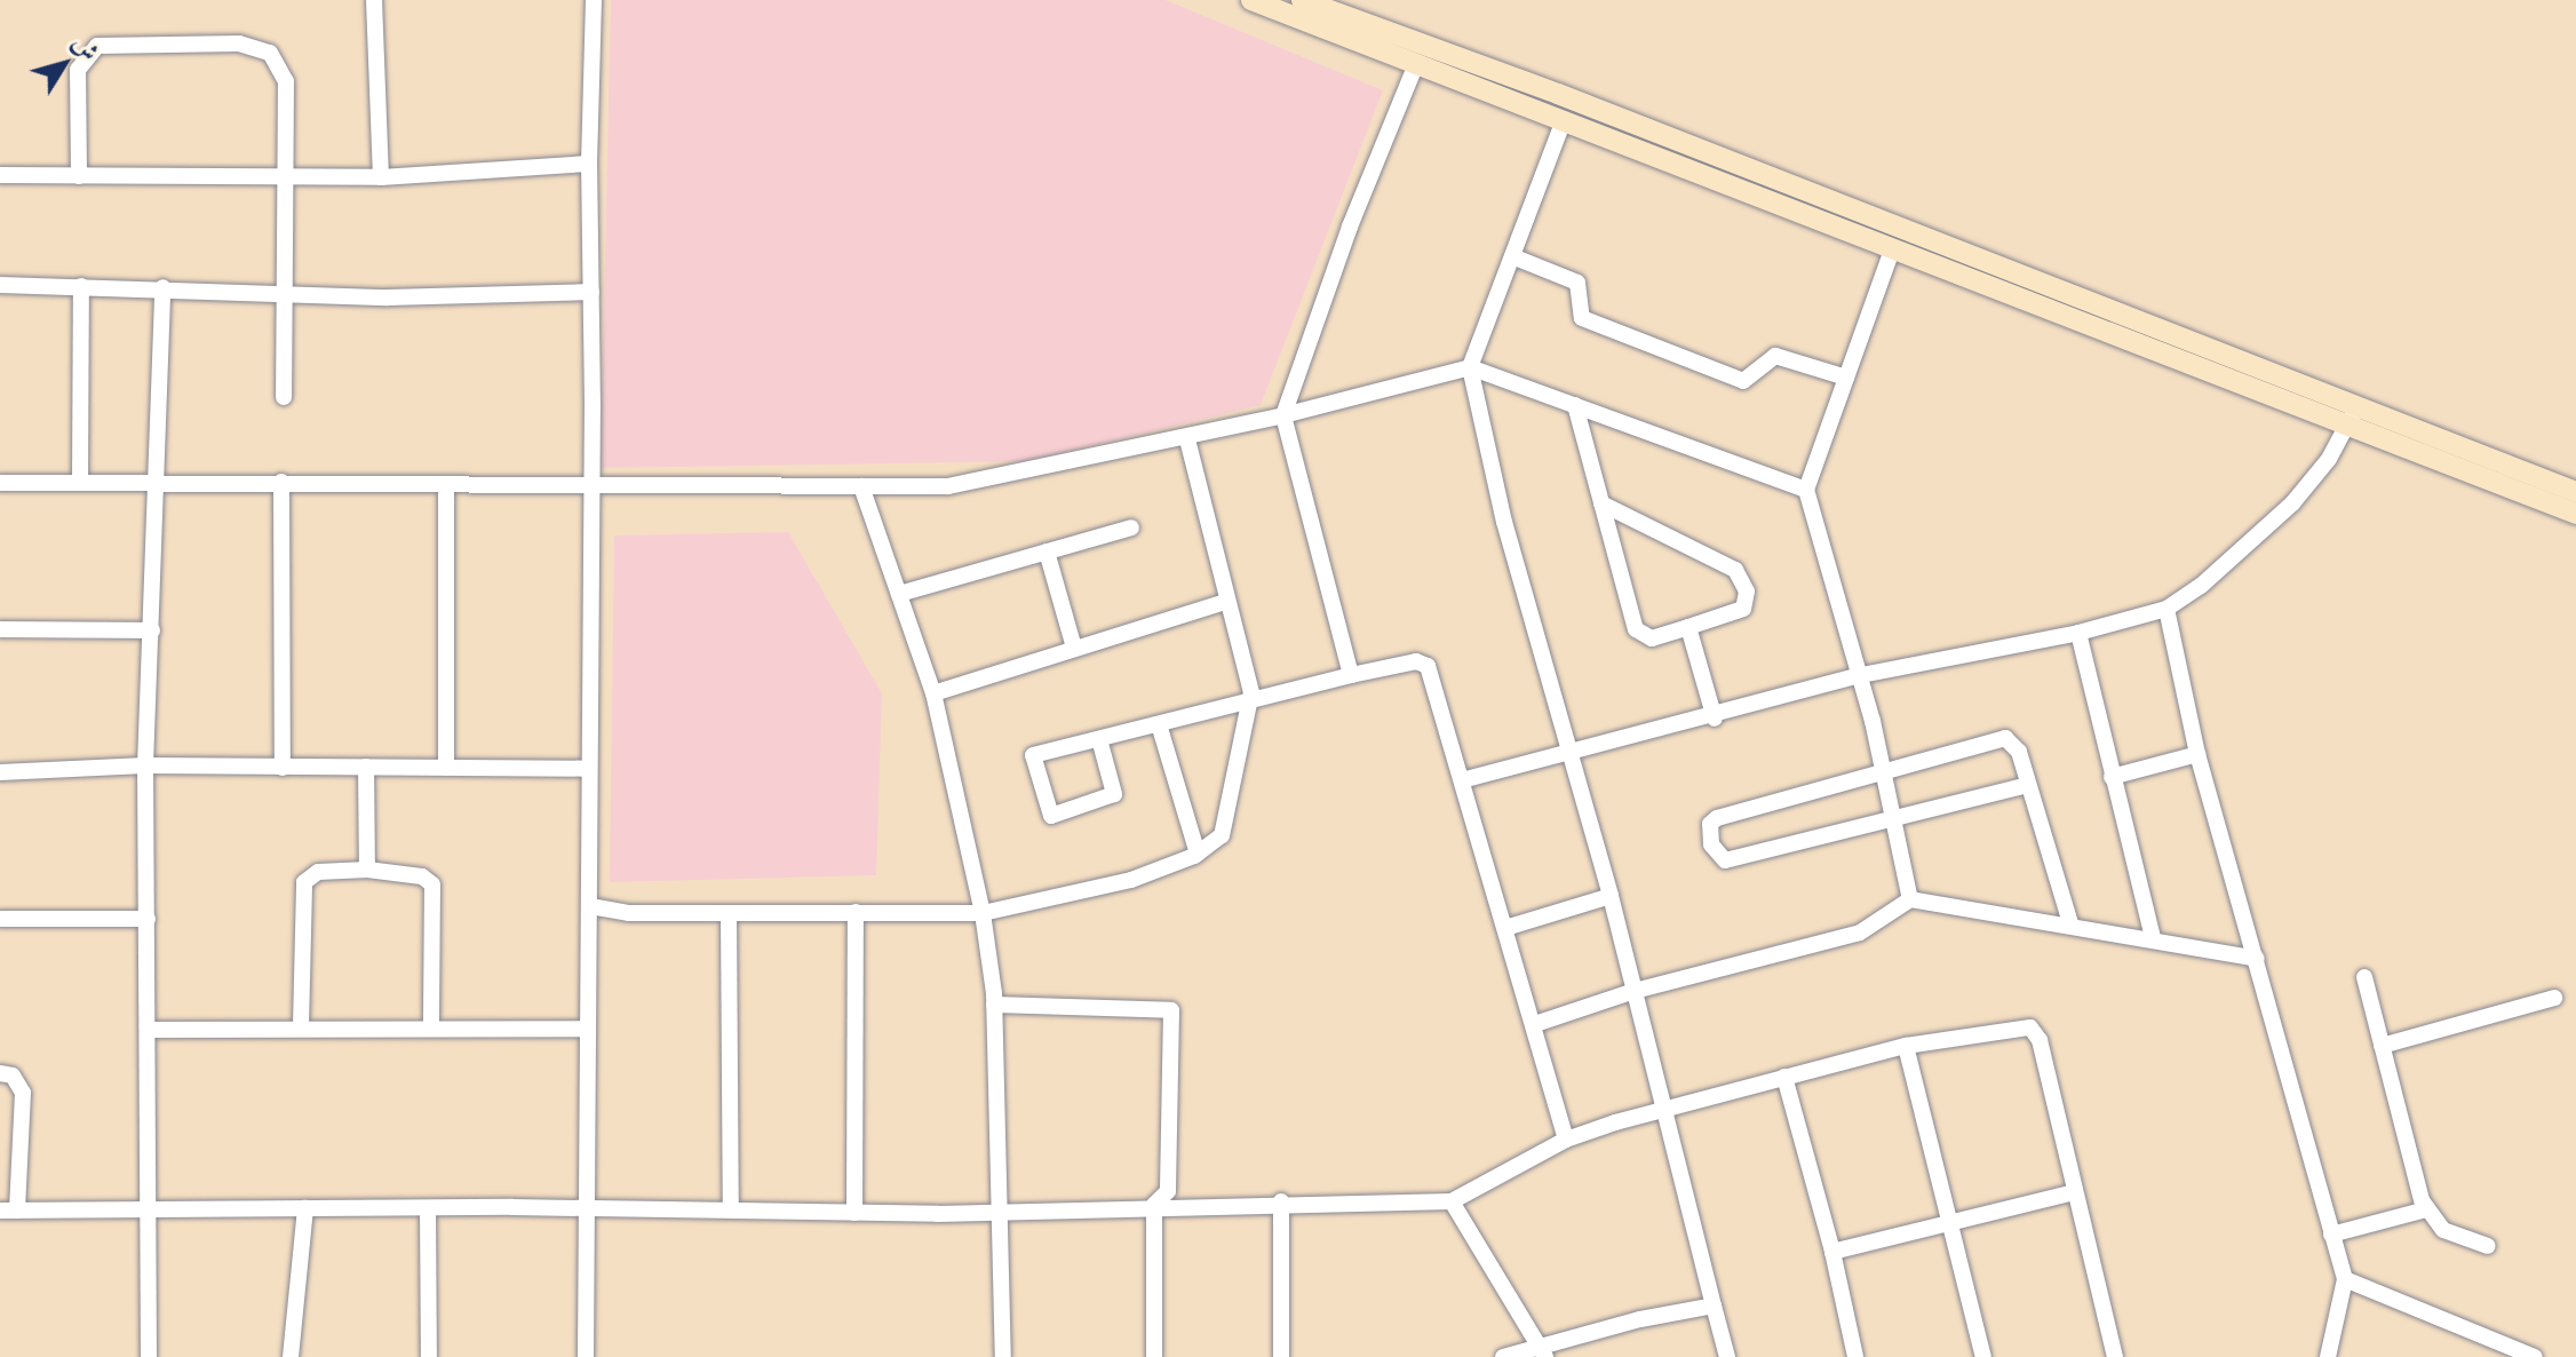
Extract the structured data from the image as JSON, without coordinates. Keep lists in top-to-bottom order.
{
  "north": "top right"
}
